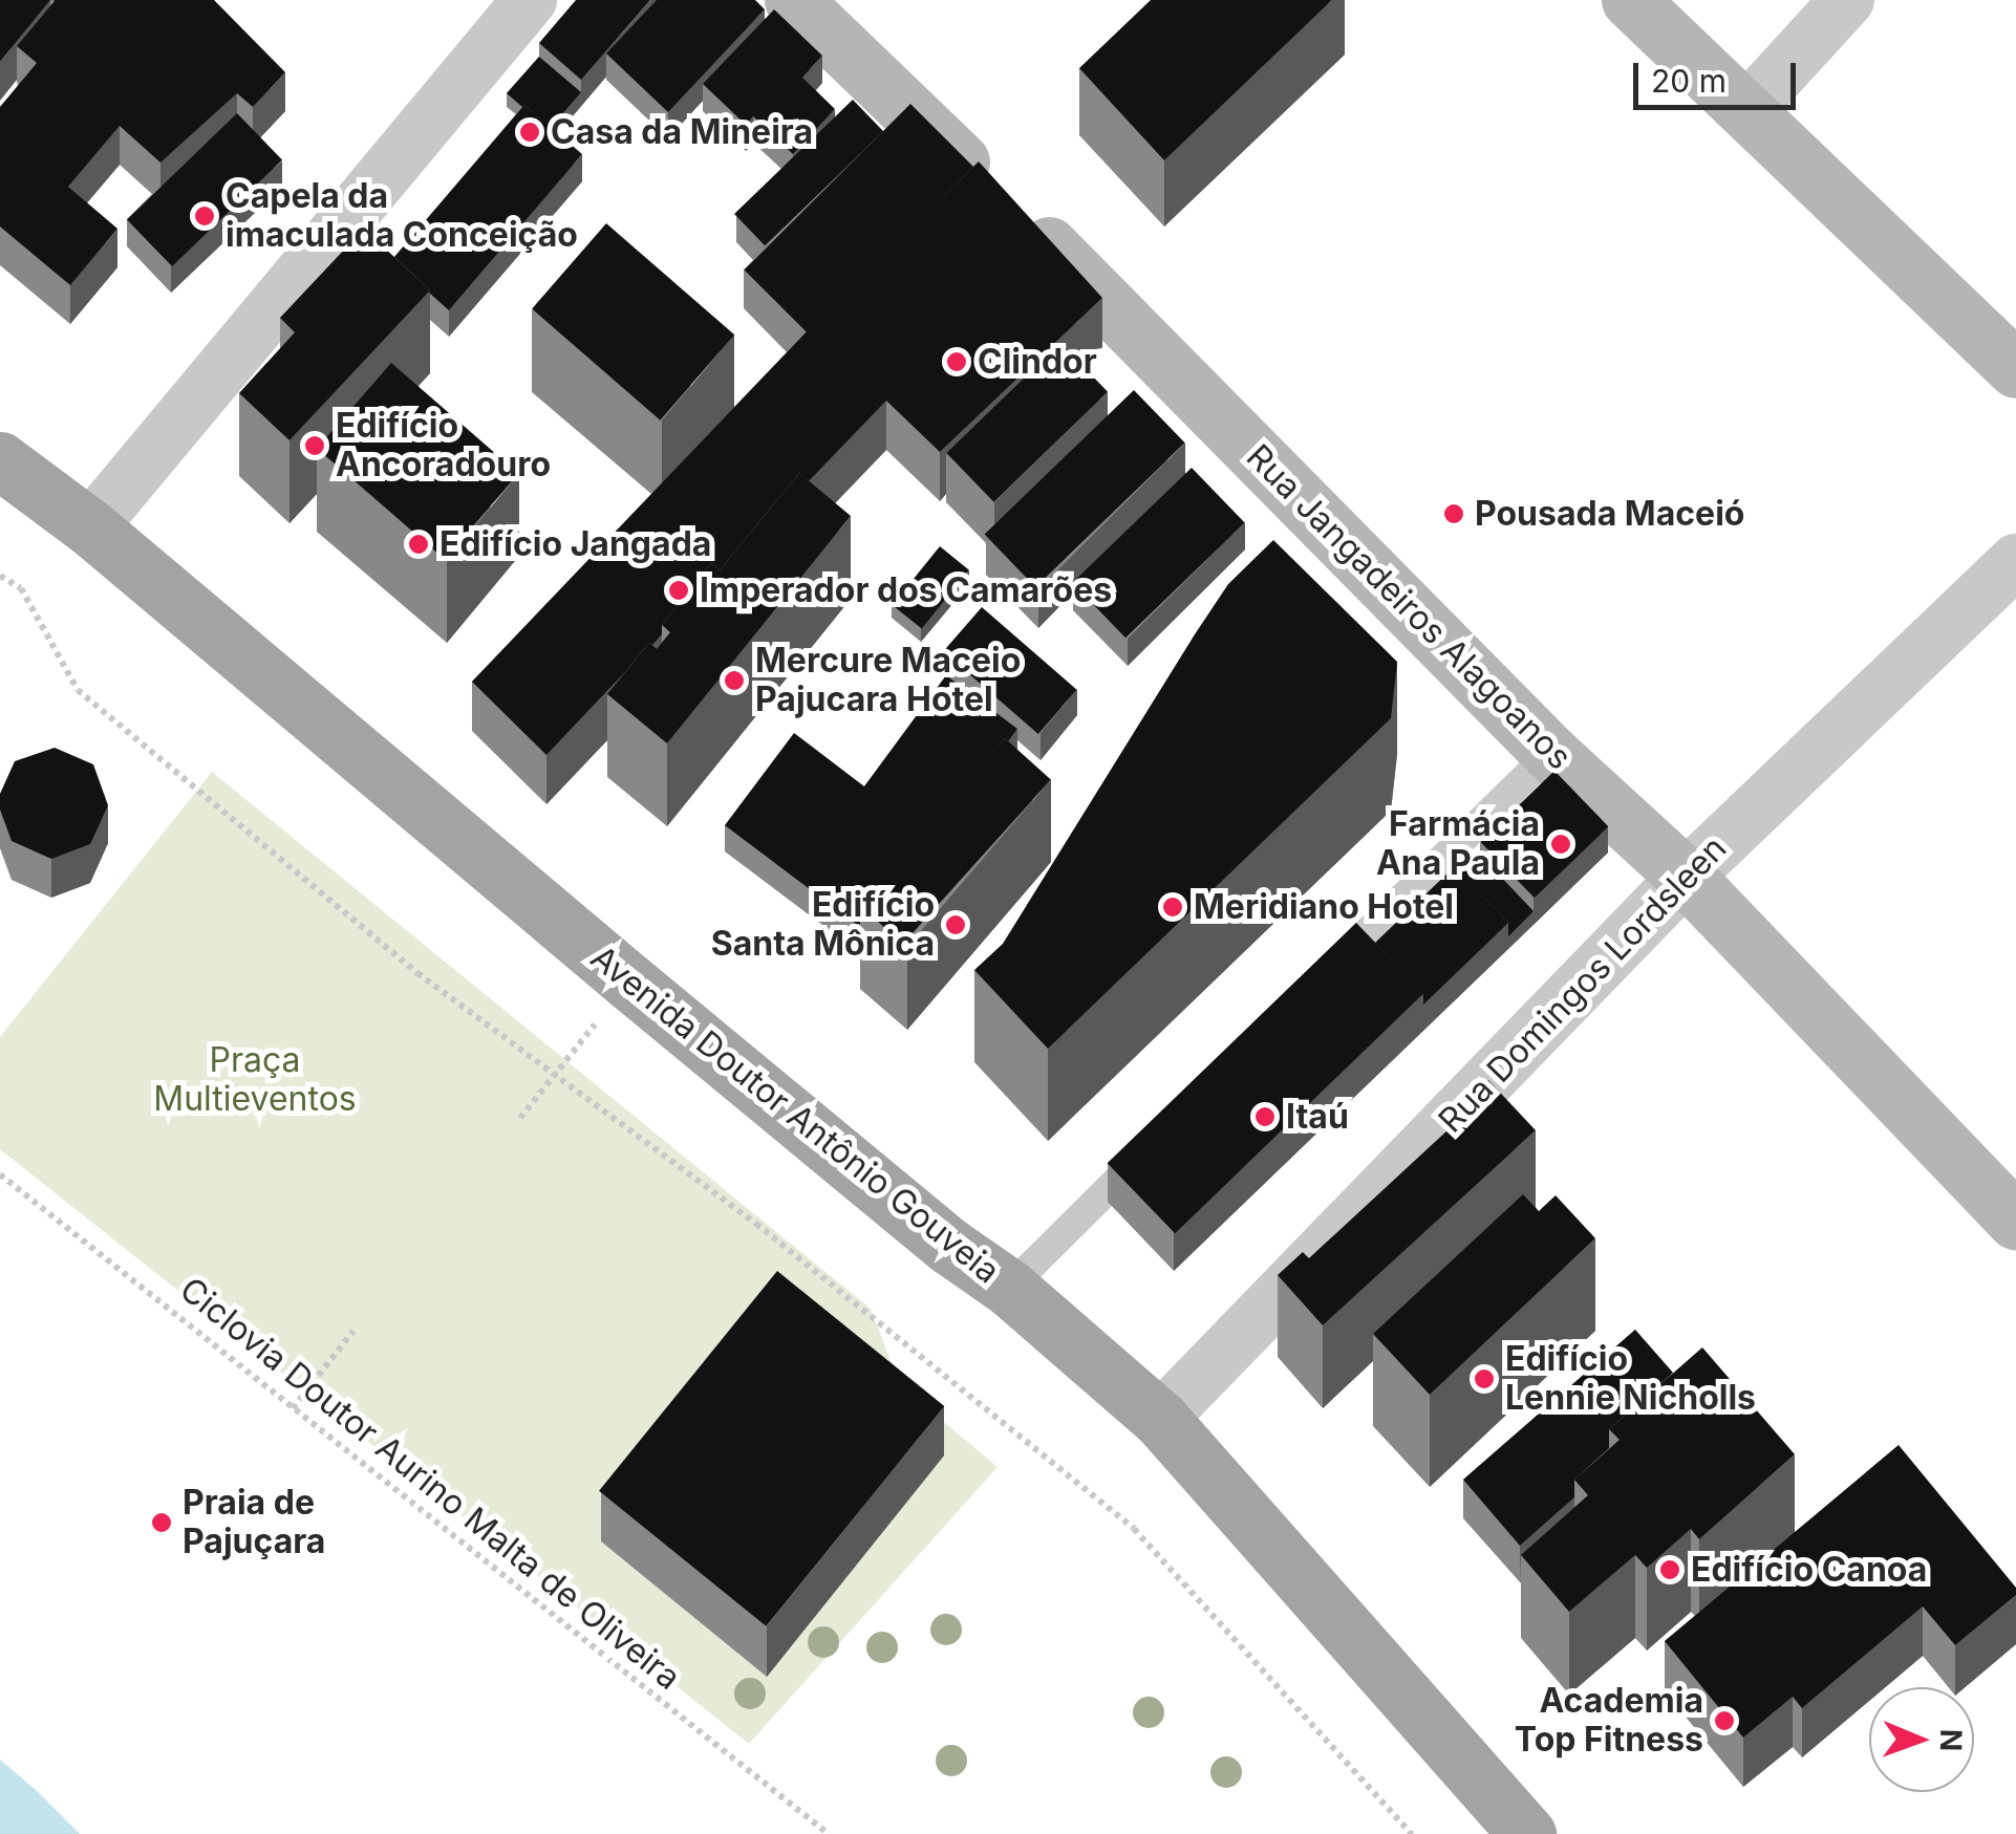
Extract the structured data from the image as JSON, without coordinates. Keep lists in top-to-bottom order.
{
  "streets": {
    "main road": ["Avenida Doutor Antônio Gouveia"],
    "street": ["Rua Jangadeiros Alagoanos", "Rua Domingos Lordsleen"],
    "path": ["Ciclovia Doutor Aurino Malta de Oliveira"]
  },
  "crossings": [
    ["Rua Jangadeiros Alagoanos", "Rua Domingos Lordsleen"],
    ["Rua Domingos Lordsleen", "Avenida Doutor Antônio Gouveia"]
  ],
  "parks": ["Praça Multieventos"],
  "places": [
    "Casa da Mineira",
    "Capela da imaculada Conceição",
    "Clindor",
    "Edifício Ancoradouro",
    "Pousada Maceió",
    "Edifício Jangada",
    "Imperador dos Camarões",
    "Mercure Maceio Pajucara Hotel",
    "Farmácia Ana Paula",
    "Meridiano Hotel",
    "Edifício Santa Mônica",
    "Itaú",
    "Edifício Lennie Nicholls",
    "Praia de Pajuçara",
    "Edifício Canoa",
    "Academia Top Fitness"
  ],
  "scale_bar": "20 m",
  "north": "right"
}
